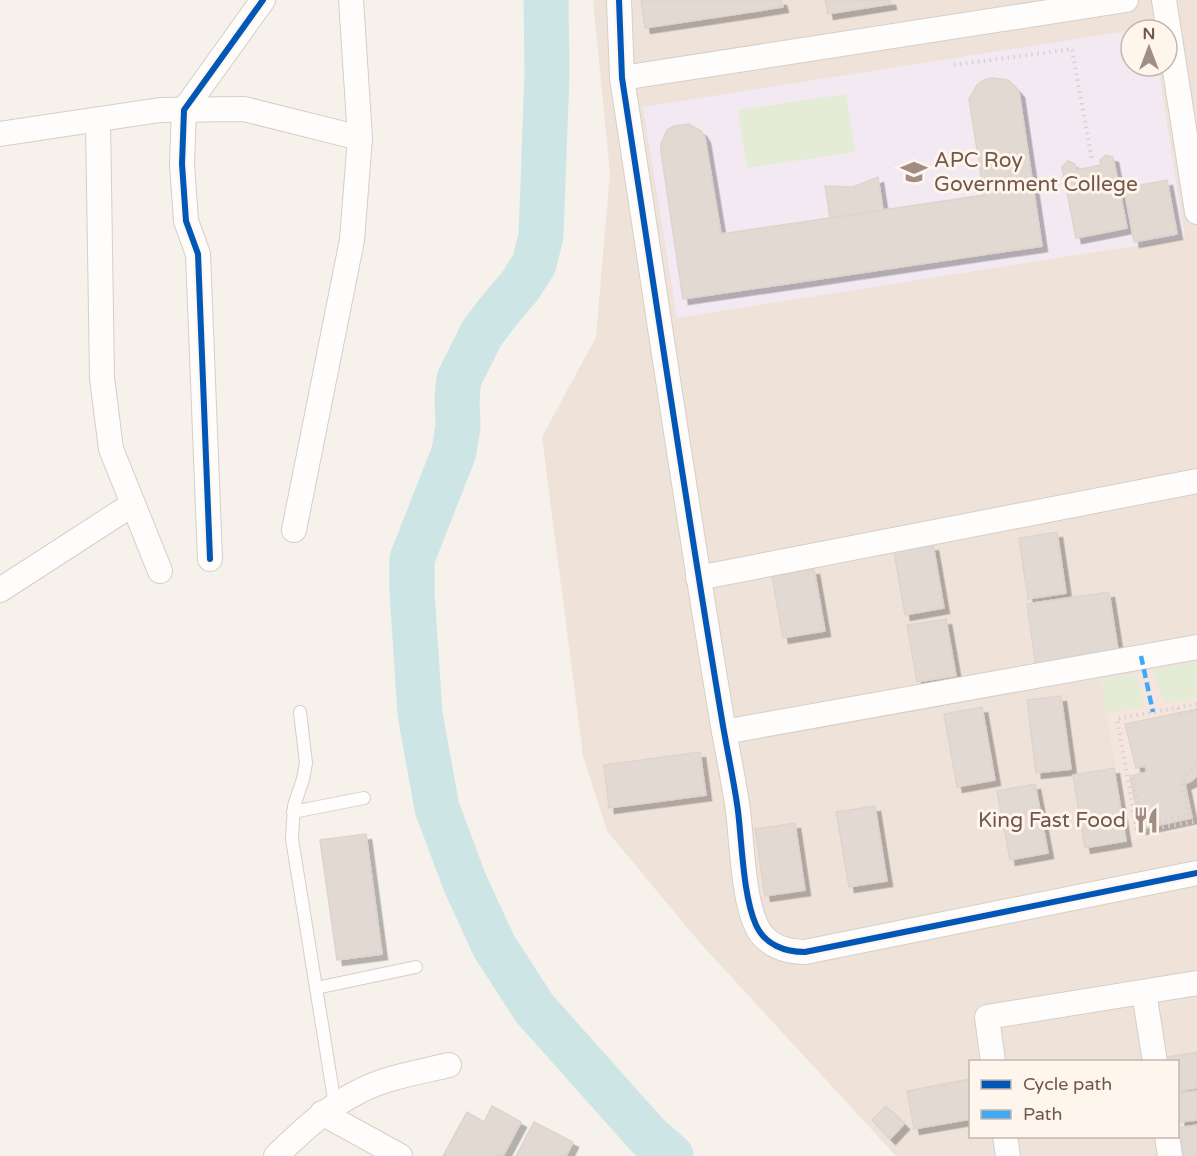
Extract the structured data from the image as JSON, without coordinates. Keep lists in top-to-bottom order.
{
  "places": {
    "school or university": ["APC Roy Government College"],
    "restaurant": ["King Fast Food"]
  },
  "legend": ["Cycle path", "Path"],
  "north": "top"
}
